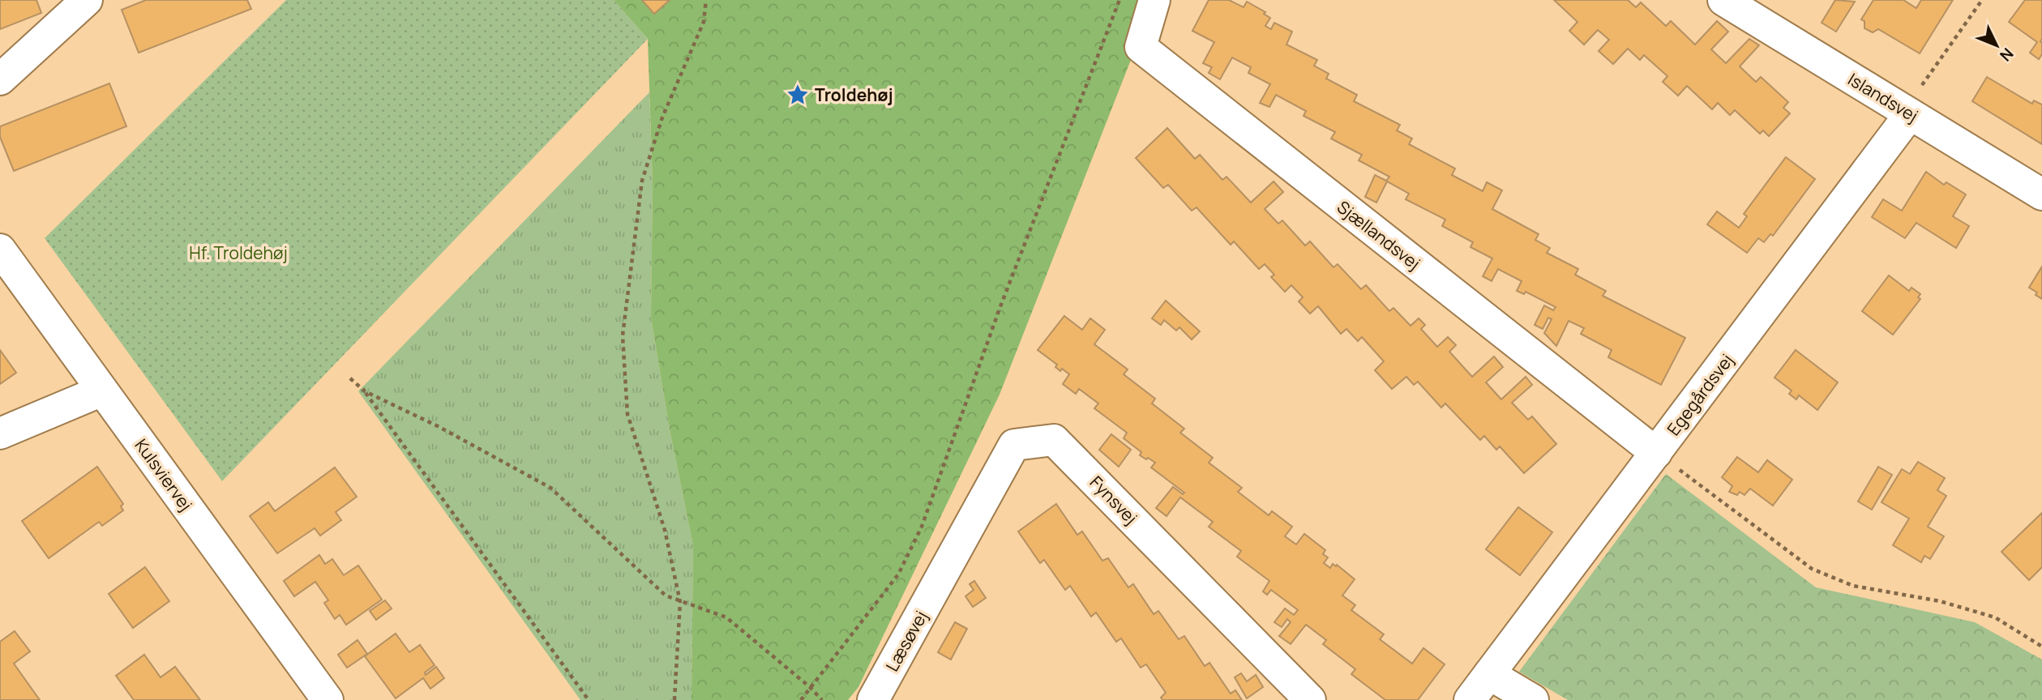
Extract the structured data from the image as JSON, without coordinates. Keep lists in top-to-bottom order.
{
  "streets": {
    "street": [
      "Islandsvej",
      "Sjællandsvej",
      "Egegårdsvej",
      "Kulsviervej",
      "Fynsvej",
      "Læsøvej"
    ]
  },
  "crossings": [
    ["Islandsvej", "Egegårdsvej"],
    ["Sjællandsvej", "Egegårdsvej"],
    ["Fynsvej", "Læsøvej"]
  ],
  "parks": ["Hf. Troldehøj"],
  "places": {
    "place": ["Troldehøj"]
  },
  "north": "bottom right"
}
